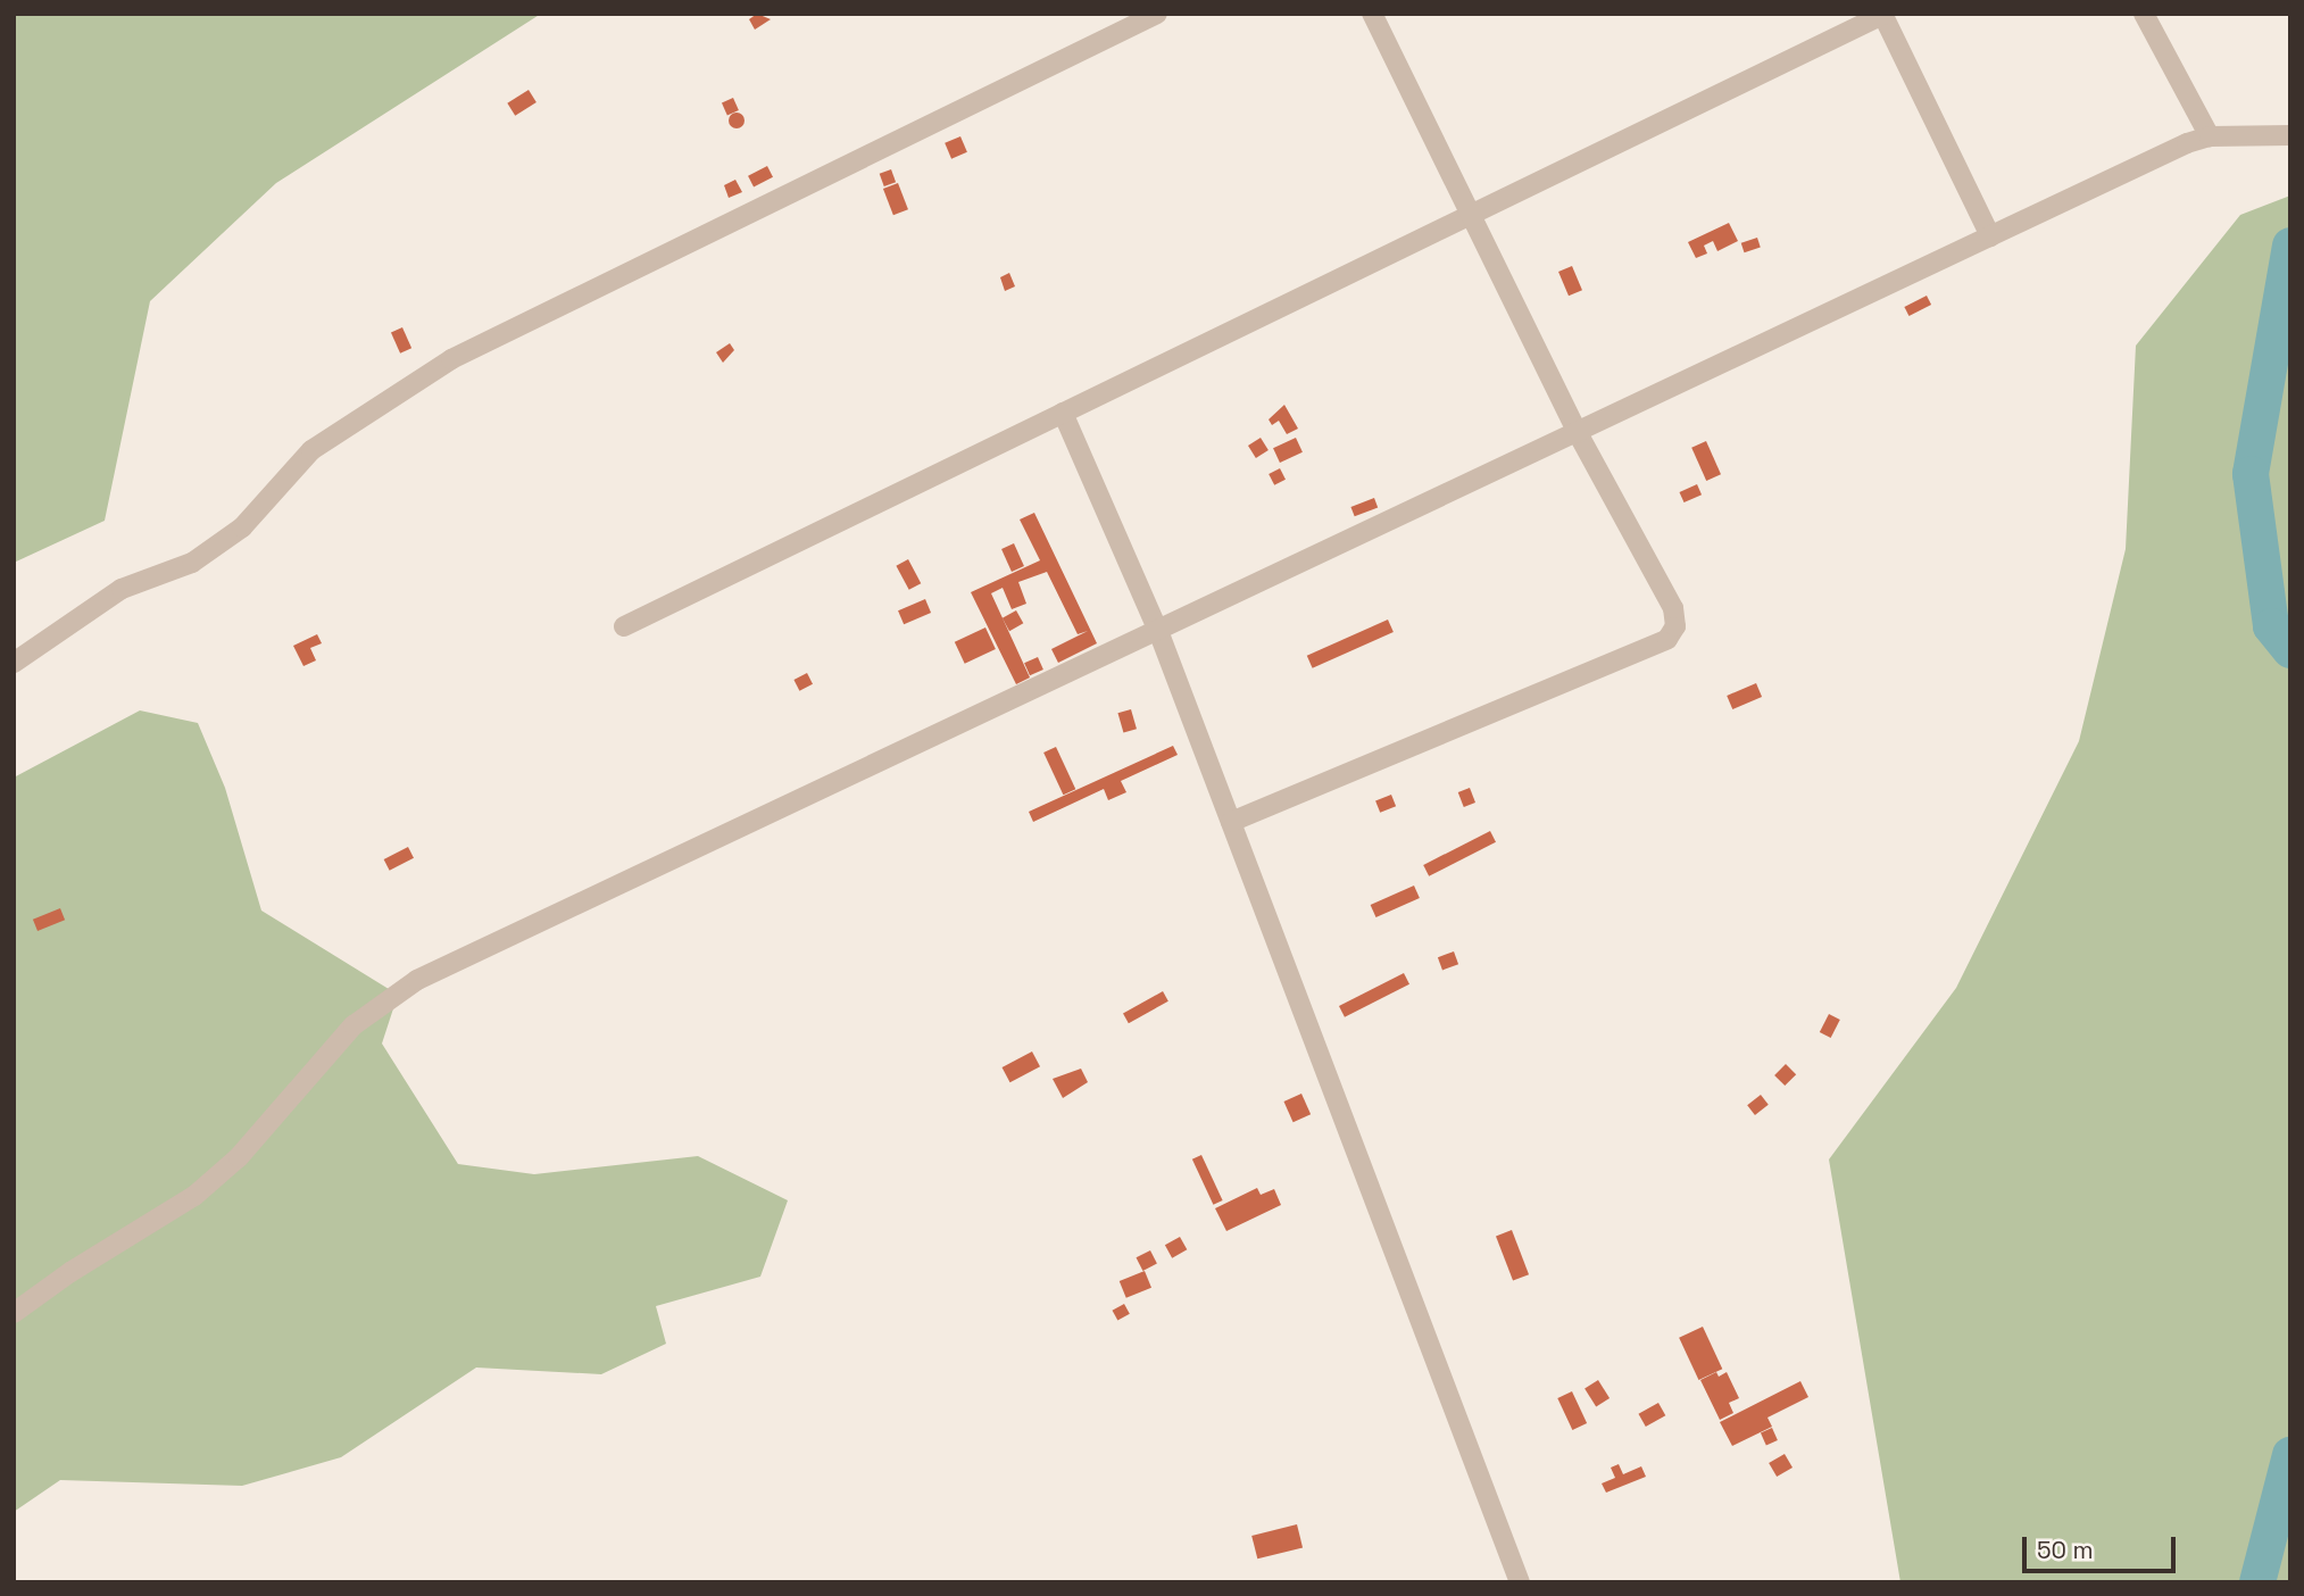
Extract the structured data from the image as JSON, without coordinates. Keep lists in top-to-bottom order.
{
  "scale_bar": "50 m"
}
